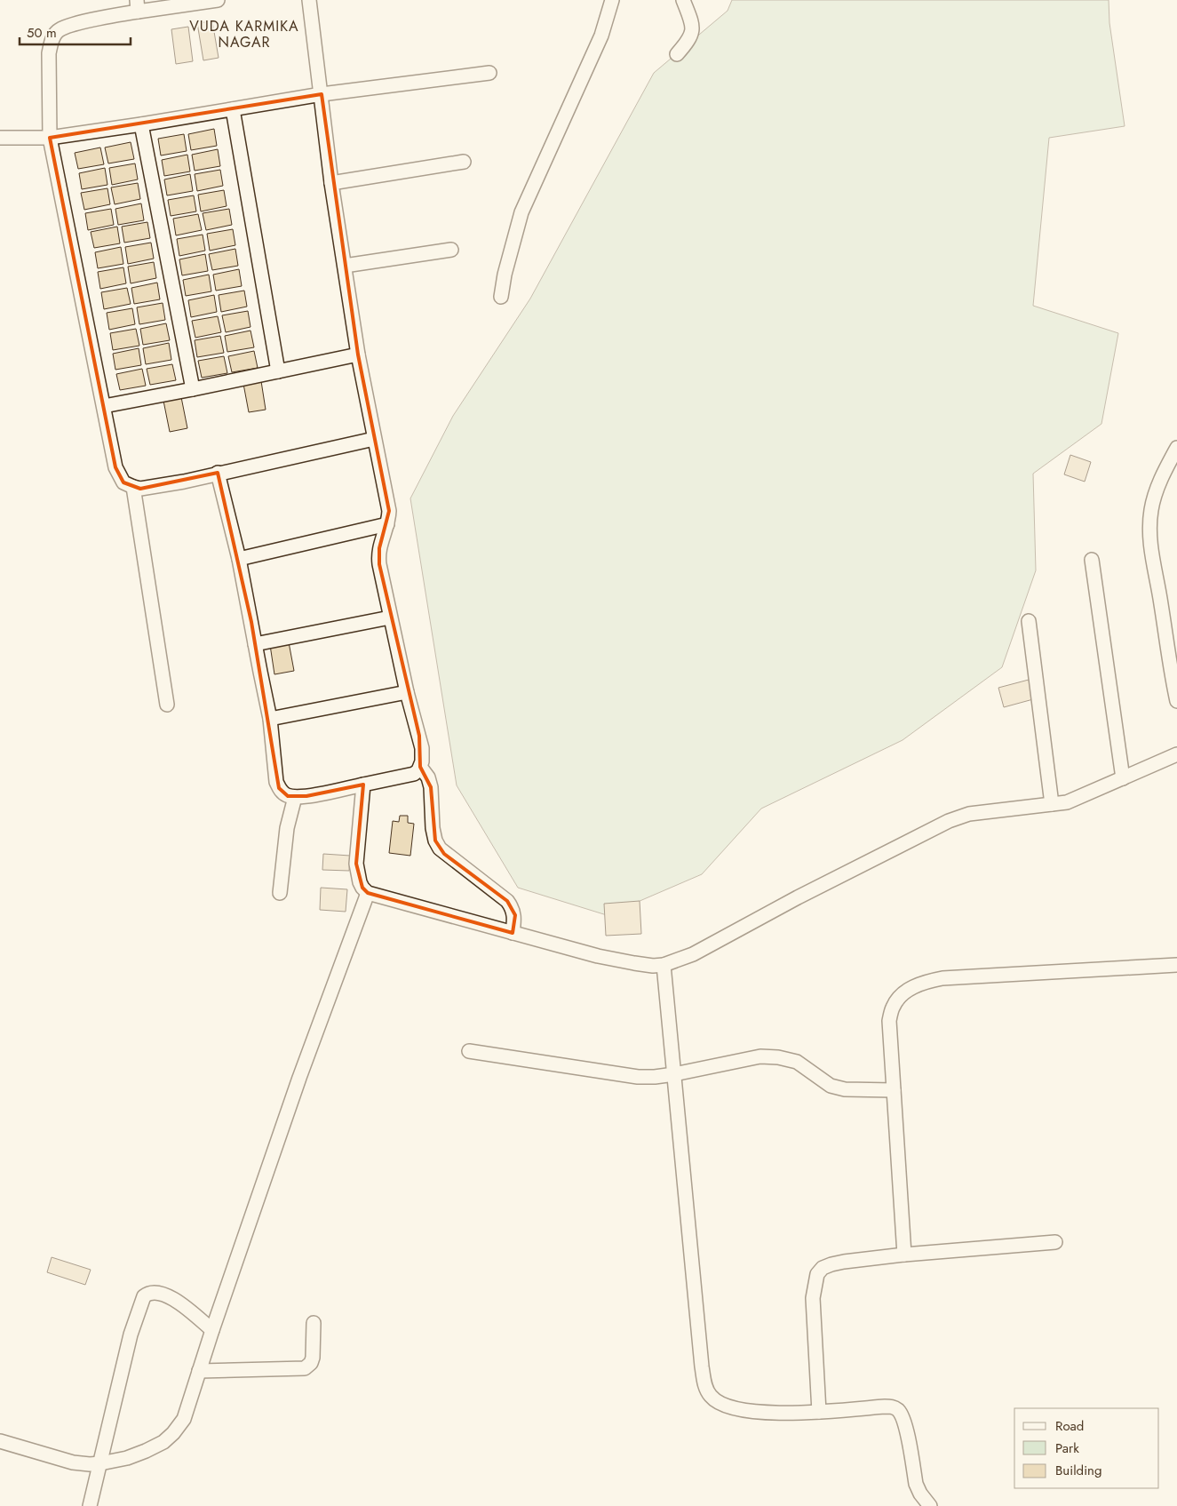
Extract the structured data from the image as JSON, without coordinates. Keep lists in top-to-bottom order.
{
  "districts": ["VUDA KARMIKA NAGAR"],
  "legend": ["Road", "Park", "Building"],
  "scale_bar": "50 m"
}
